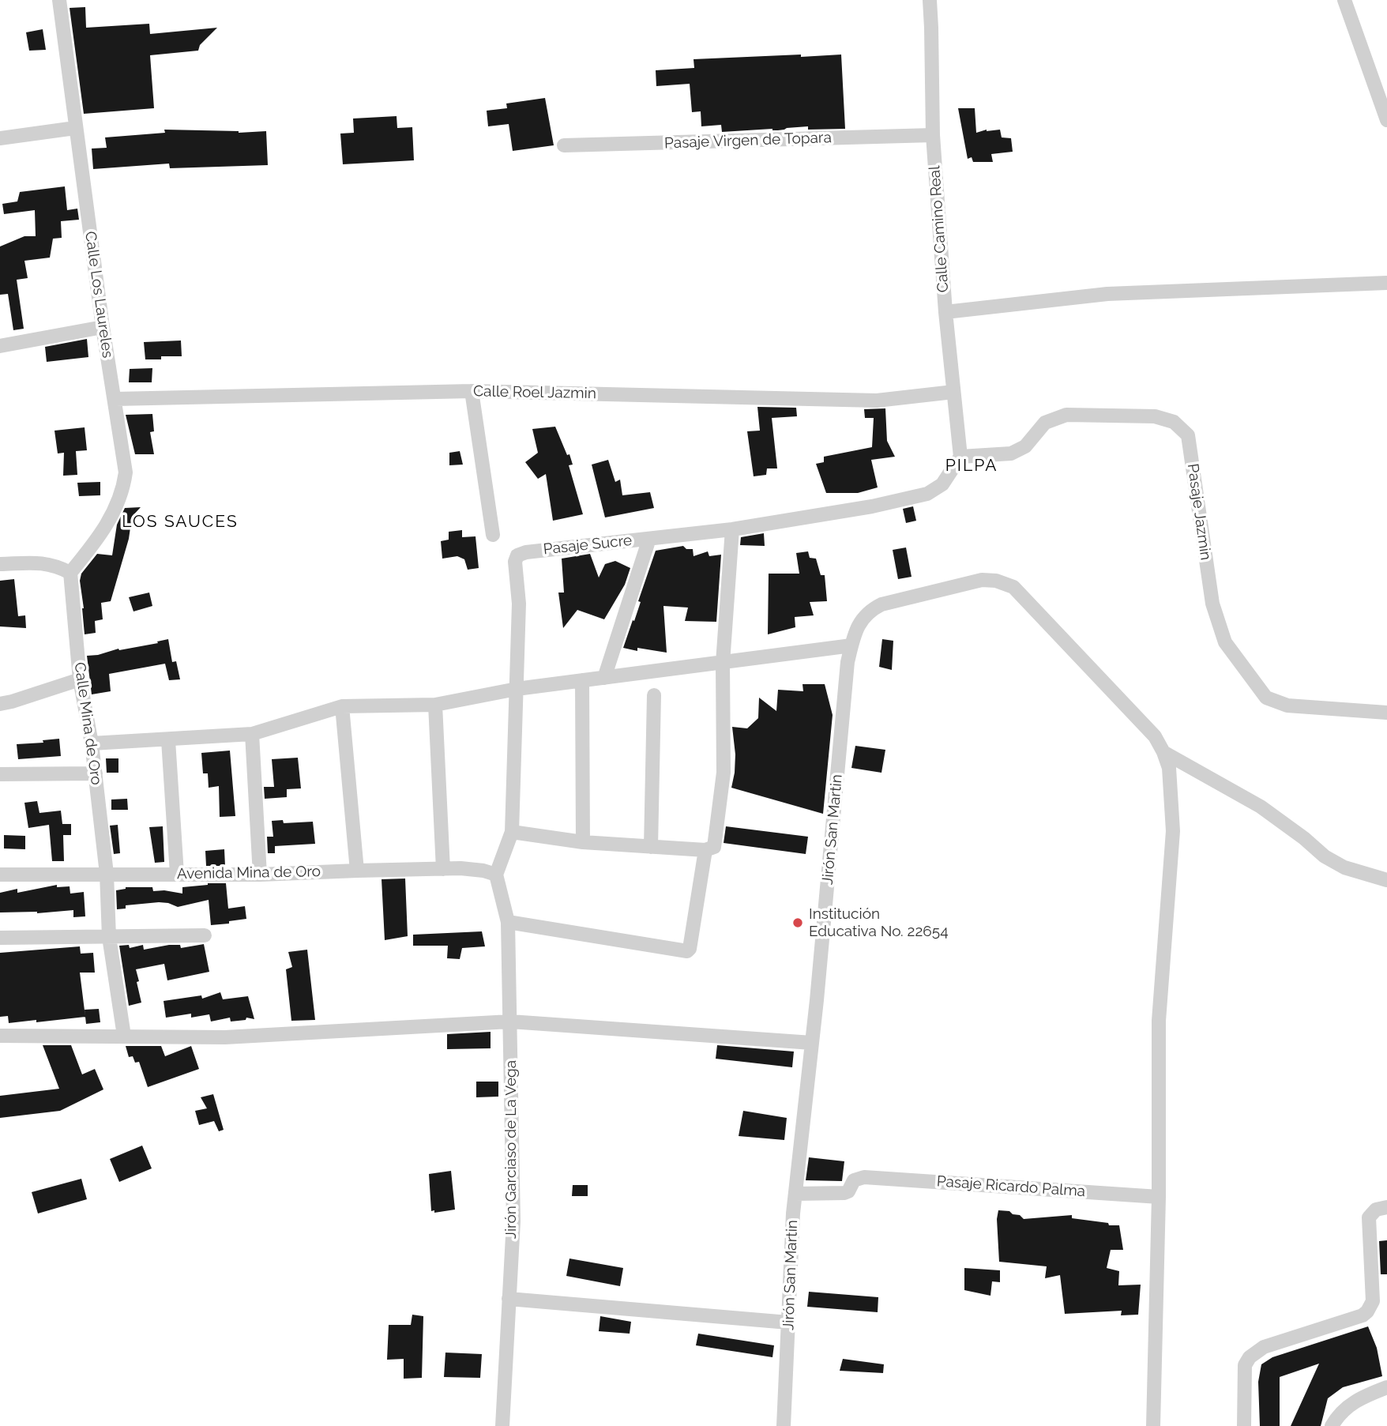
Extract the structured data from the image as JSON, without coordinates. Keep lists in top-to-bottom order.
{
  "streets": {
    "street": [
      "Pasaje Virgen de Topara",
      "Calle Camino Real",
      "Calle Los Laureles",
      "Calle Roel Jazmin",
      "Pasaje Jazmin",
      "Pasaje Sucre",
      "Calle Mina de Oro",
      "Jirón San Martin",
      "Avenida Mina de Oro",
      "Jirón Garciaso de La Vega",
      "Pasaje Ricardo Palma"
    ]
  },
  "crossings": [
    ["Pasaje Virgen de Topara", "Calle Camino Real"],
    ["Calle Camino Real", "Calle Roel Jazmin"],
    ["Calle Camino Real", "Pasaje Jazmin"],
    ["Calle Camino Real", "Pasaje Sucre"],
    ["Calle Los Laureles", "Calle Roel Jazmin"],
    ["Calle Los Laureles", "Calle Mina de Oro"],
    ["Pasaje Jazmin", "Pasaje Sucre"],
    ["Pasaje Sucre", "Avenida Mina de Oro"],
    ["Pasaje Sucre", "Jirón Garciaso de La Vega"],
    ["Calle Mina de Oro", "Avenida Mina de Oro"],
    ["Jirón San Martin", "Pasaje Ricardo Palma"],
    ["Avenida Mina de Oro", "Jirón Garciaso de La Vega"]
  ],
  "districts": ["PILPA", "LOS SAUCES"],
  "places": ["Institución Educativa No. 22654"]
}
